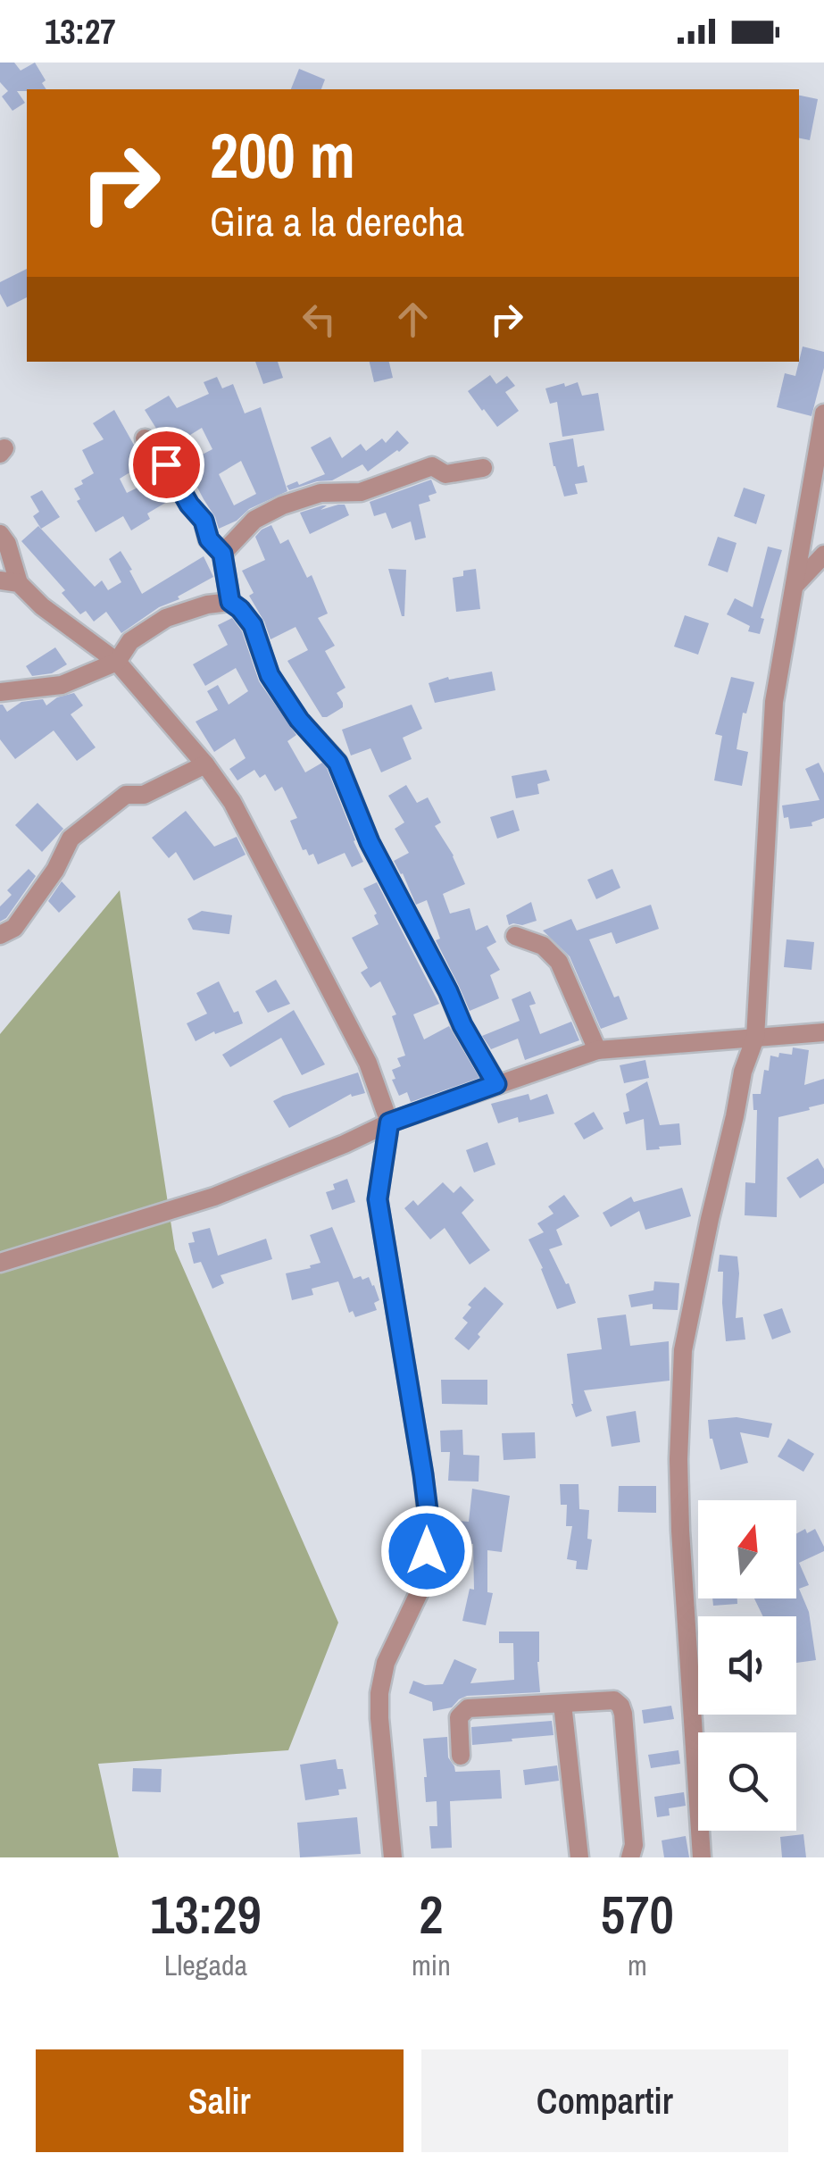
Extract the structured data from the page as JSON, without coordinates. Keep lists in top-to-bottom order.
{
  "north": "top",
  "page": {
    "status": "13:27",
    "turn": ["200 m", "Gira a la derecha"],
    "eta": [
      "13:29",
      "Llegada",
      "2",
      "min",
      "570",
      "m"
    ],
    "buttons": ["Salir", "Compartir"]
  }
}
